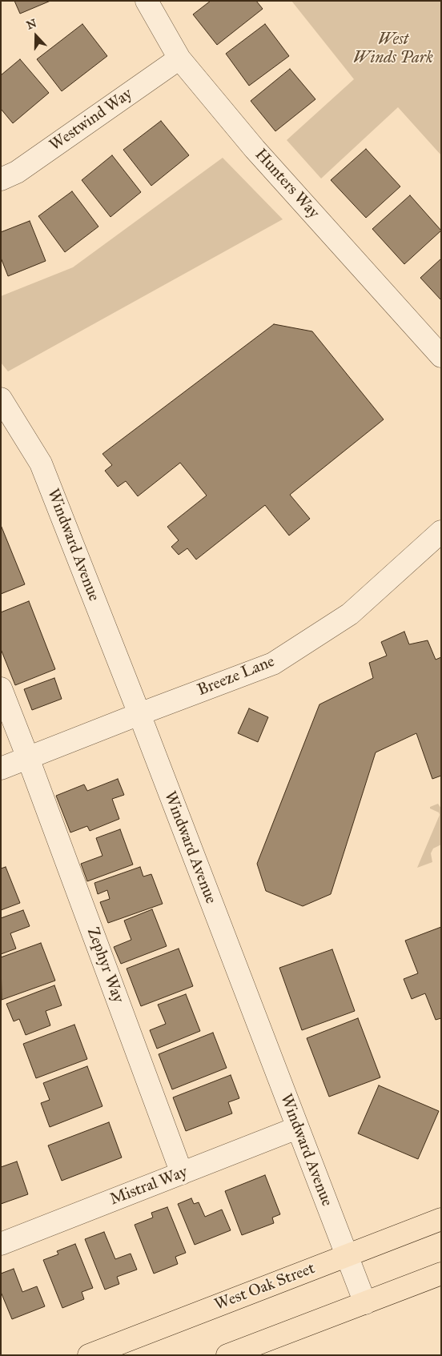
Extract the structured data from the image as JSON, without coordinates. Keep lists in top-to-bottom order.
{
  "streets": {
    "main road": ["West Oak Street"],
    "street": [
      "Westwind Way",
      "Hunters Way",
      "Windward Avenue",
      "Breeze Lane",
      "Zephyr Way",
      "Mistral Way"
    ]
  },
  "crossings": [
    ["Westwind Way", "Hunters Way"],
    ["Windward Avenue", "Breeze Lane"],
    ["Windward Avenue", "Mistral Way"],
    ["Windward Avenue", "West Oak Street"],
    ["Breeze Lane", "Zephyr Way"],
    ["Zephyr Way", "Mistral Way"]
  ],
  "parks": ["West Winds Park"],
  "north": "top"
}
